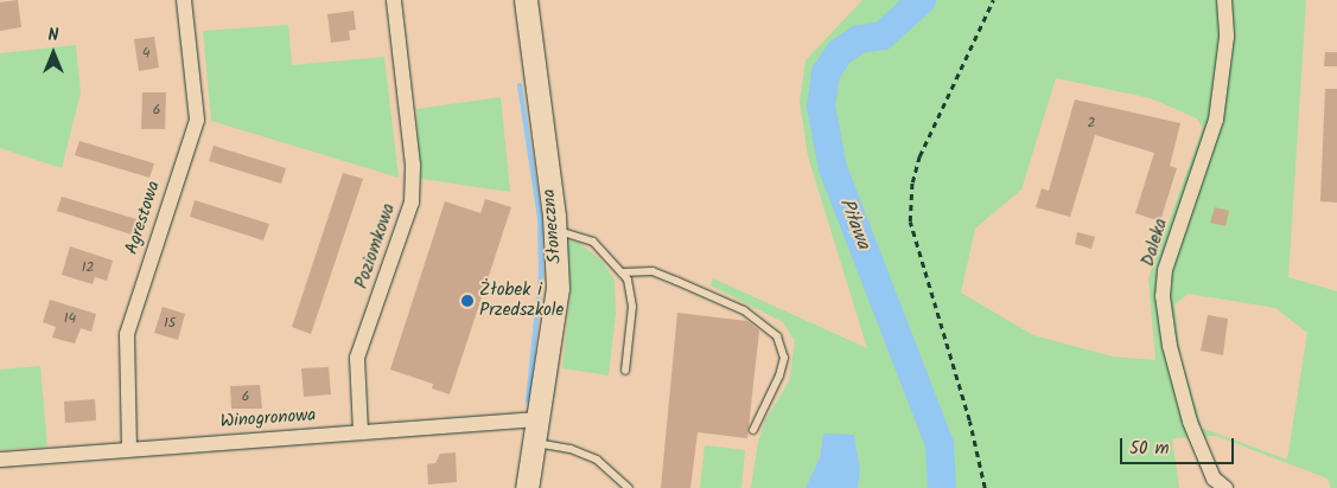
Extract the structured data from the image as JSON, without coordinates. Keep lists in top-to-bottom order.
{
  "streets": {
    "street": [
      "Agrestowa",
      "Słoneczna",
      "Daleka",
      "Poziomkowa",
      "Winogronowa"
    ]
  },
  "crossings": [
    ["Agrestowa", "Winogronowa"],
    ["Słoneczna", "Winogronowa"],
    ["Poziomkowa", "Winogronowa"]
  ],
  "water": ["Piława"],
  "places": ["Żłobek i Przedszkole"],
  "house_numbers": [
    "4",
    "6",
    "2",
    "12",
    "14",
    "15",
    "6"
  ],
  "scale_bar": "50 m",
  "north": "top"
}
